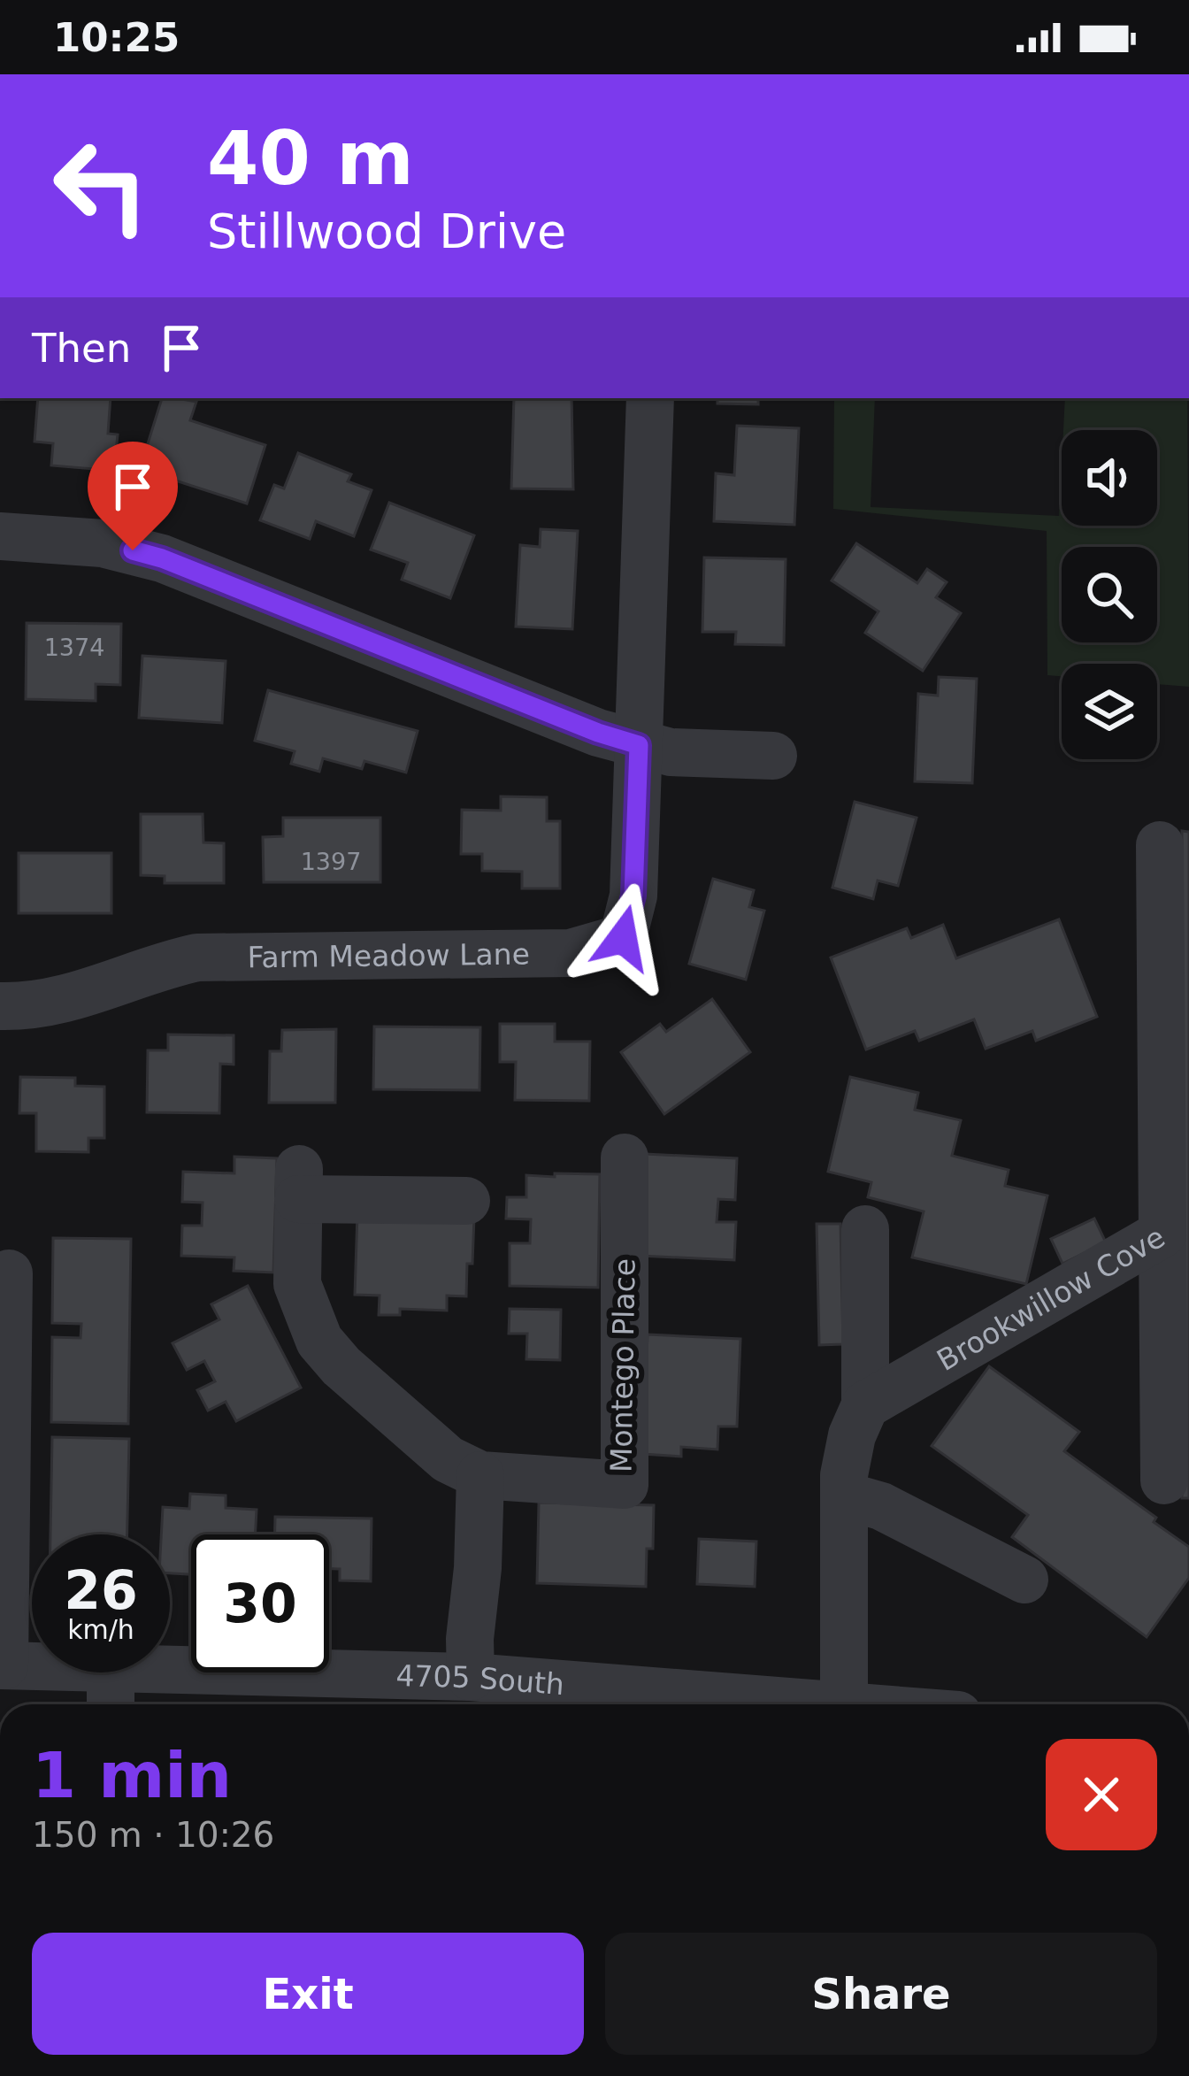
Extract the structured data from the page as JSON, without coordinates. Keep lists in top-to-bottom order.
{
  "streets": {
    "street": [
      "Farm Meadow Lane",
      "Brookwillow Cove",
      "Montego Place",
      "4705 South"
    ]
  },
  "house_numbers": ["1374", "1397"],
  "page": {
    "status": "10:25",
    "turn": ["40 m", "Stillwood Drive"],
    "then": "Then",
    "speed": "26 km/h",
    "limit": "30",
    "heading": ["1 min", "150 m · 10:26"],
    "buttons": ["Exit", "Share"]
  }
}
